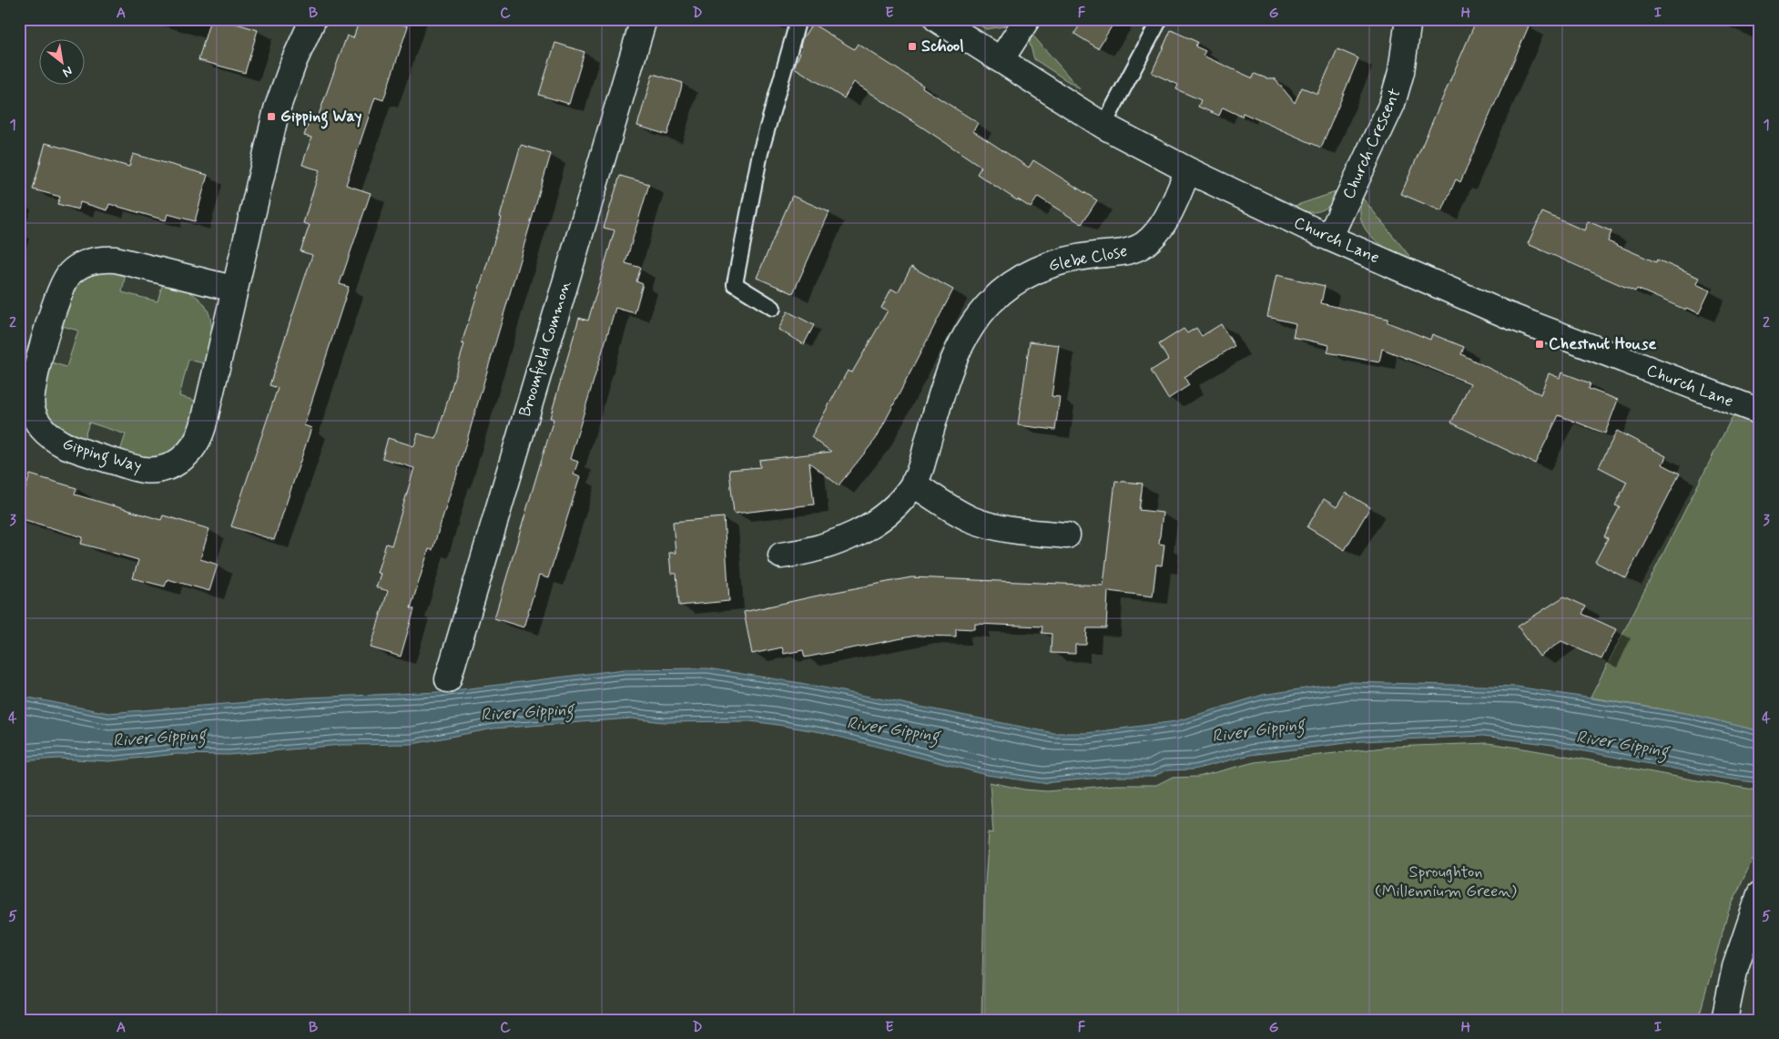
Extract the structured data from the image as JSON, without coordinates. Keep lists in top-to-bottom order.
{
  "streets": {
    "street": [
      "Church Crescent",
      "Church Lane",
      "Glebe Close",
      "Broomfield Common",
      "Gipping Way"
    ]
  },
  "crossings": [
    ["Church Crescent", "Church Lane"],
    ["Church Lane", "Glebe Close"]
  ],
  "water": ["River Gipping"],
  "parks": ["Sproughton (Millennium Green)"],
  "places": {
    "transit": ["School", "Gipping Way", "Chestnut House"]
  },
  "north": "bottom right",
  "grid": {
    "columns": [
      "A",
      "B",
      "C",
      "D",
      "E",
      "F",
      "G",
      "H",
      "I"
    ],
    "rows": [
      "1",
      "2",
      "3",
      "4",
      "5"
    ]
  }
}
